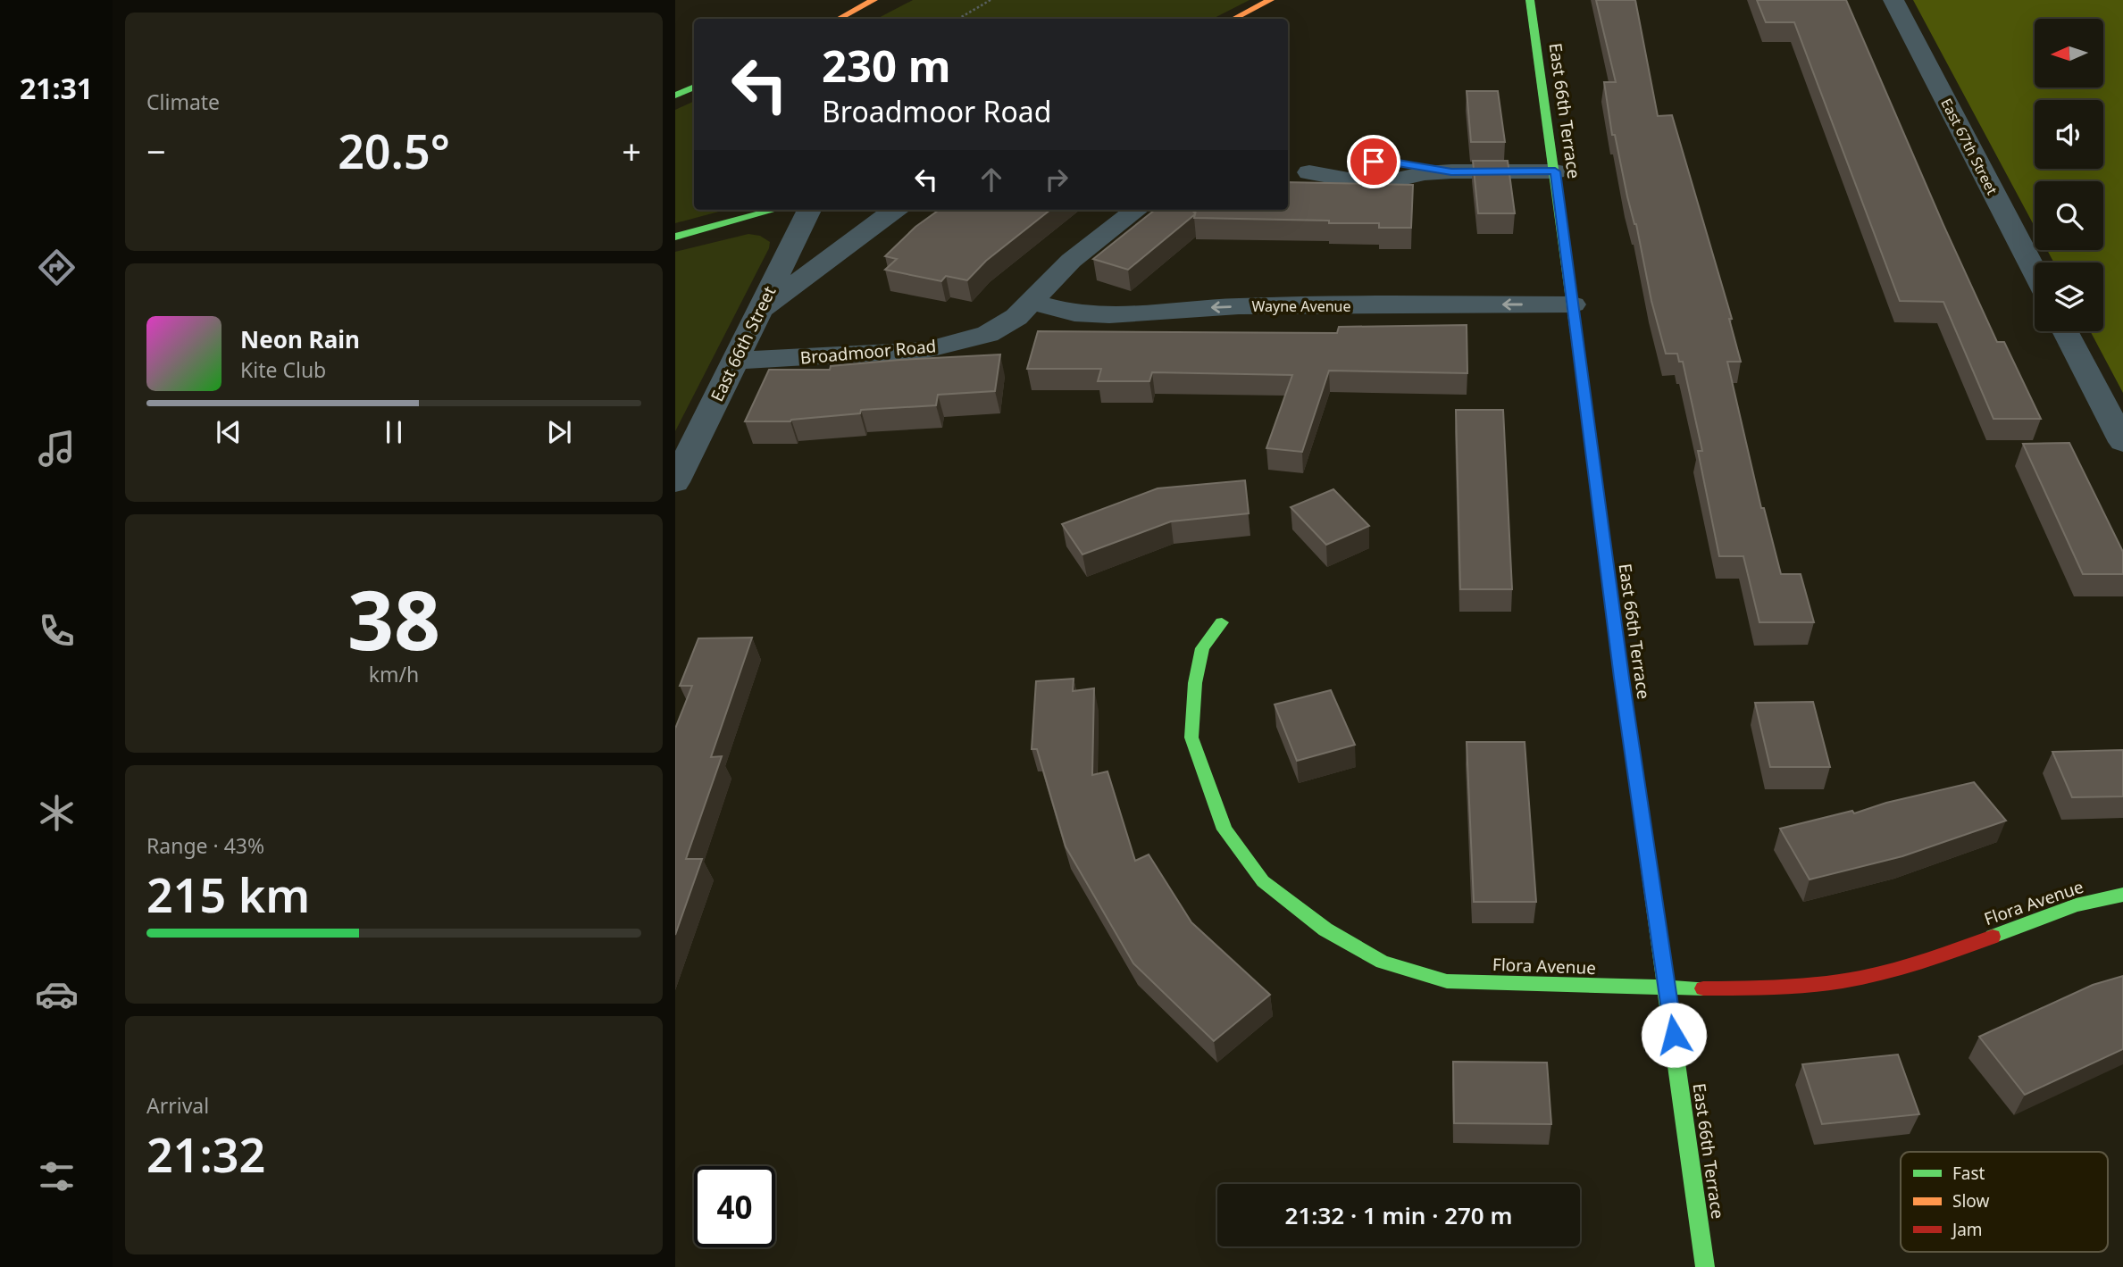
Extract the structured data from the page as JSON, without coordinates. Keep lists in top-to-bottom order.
{
  "streets": {
    "street": [
      "East 66th Terrace",
      "East 67th Street",
      "Wayne Avenue",
      "East 66th Street",
      "Broadmoor Road",
      "Flora Avenue"
    ]
  },
  "crossings": [
    ["East 66th Terrace", "Wayne Avenue"],
    ["East 66th Terrace", "Flora Avenue"],
    ["Wayne Avenue", "Broadmoor Road"],
    ["East 66th Street", "Broadmoor Road"]
  ],
  "legend": ["Fast", "Slow", "Jam"],
  "north": "left",
  "page": {
    "tabs": "21:31",
    "tile": [
      "Climate",
      ["38", "km/h"],
      ["Range · 43%", "215 km"],
      ["Arrival", "21:32"]
    ],
    "turn": ["230 m", "Broadmoor Road"],
    "heat": ["−", "20.5°", "+"],
    "song": ["Neon Rain", "Kite Club"],
    "limit": "40",
    "trip": "21:32 · 1 min · 270 m"
  }
}
